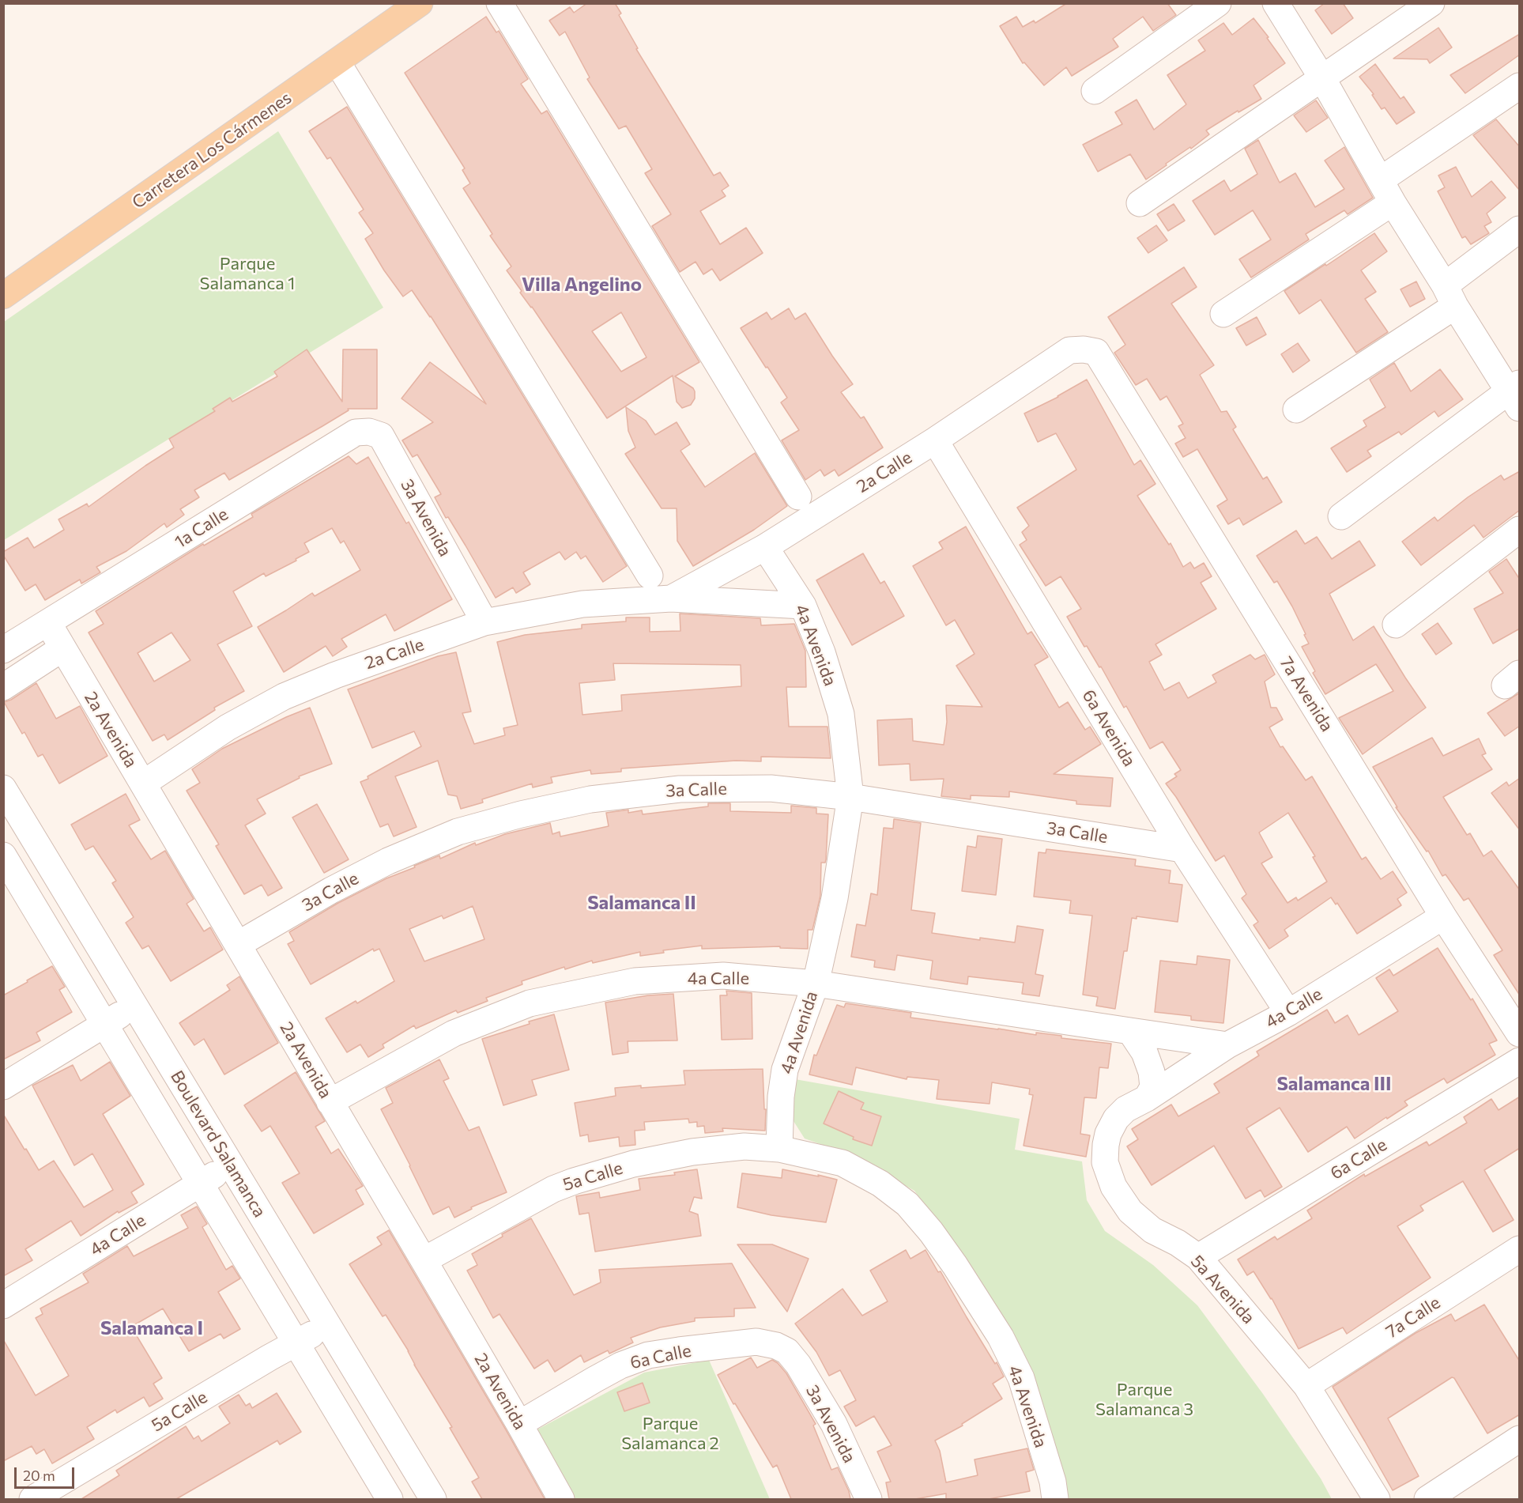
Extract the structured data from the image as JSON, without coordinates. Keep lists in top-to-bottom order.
{
  "streets": {
    "main road": ["Carretera Los Cármenes"],
    "street": [
      "2a Calle",
      "3a Avenida",
      "1a Calle",
      "4a Avenida",
      "7a Avenida",
      "6a Avenida",
      "2a Avenida",
      "3a Calle",
      "4a Calle",
      "Boulevard Salamanca",
      "6a Calle",
      "5a Calle",
      "5a Avenida",
      "7a Calle"
    ]
  },
  "crossings": [
    ["2a Calle", "3a Avenida"],
    ["2a Calle", "4a Avenida"],
    ["2a Calle", "7a Avenida"],
    ["2a Calle", "6a Avenida"],
    ["2a Calle", "2a Avenida"],
    ["3a Avenida", "1a Calle"],
    ["3a Avenida", "6a Calle"],
    ["1a Calle", "2a Avenida"],
    ["4a Avenida", "3a Calle"],
    ["4a Avenida", "4a Calle"],
    ["4a Avenida", "5a Calle"],
    ["7a Avenida", "4a Calle"],
    ["6a Avenida", "3a Calle"],
    ["6a Avenida", "4a Calle"],
    ["2a Avenida", "3a Calle"],
    ["2a Avenida", "4a Calle"],
    ["2a Avenida", "6a Calle"],
    ["2a Avenida", "5a Calle"],
    ["4a Calle", "Boulevard Salamanca"],
    ["4a Calle", "5a Avenida"],
    ["Boulevard Salamanca", "5a Calle"],
    ["6a Calle", "5a Avenida"],
    ["5a Avenida", "7a Calle"]
  ],
  "districts": [
    "Villa Angelino",
    "Salamanca II",
    "Salamanca III",
    "Salamanca I"
  ],
  "parks": ["Parque Salamanca 1", "Parque Salamanca 3", "Parque Salamanca 2"],
  "scale_bar": "20 m"
}
